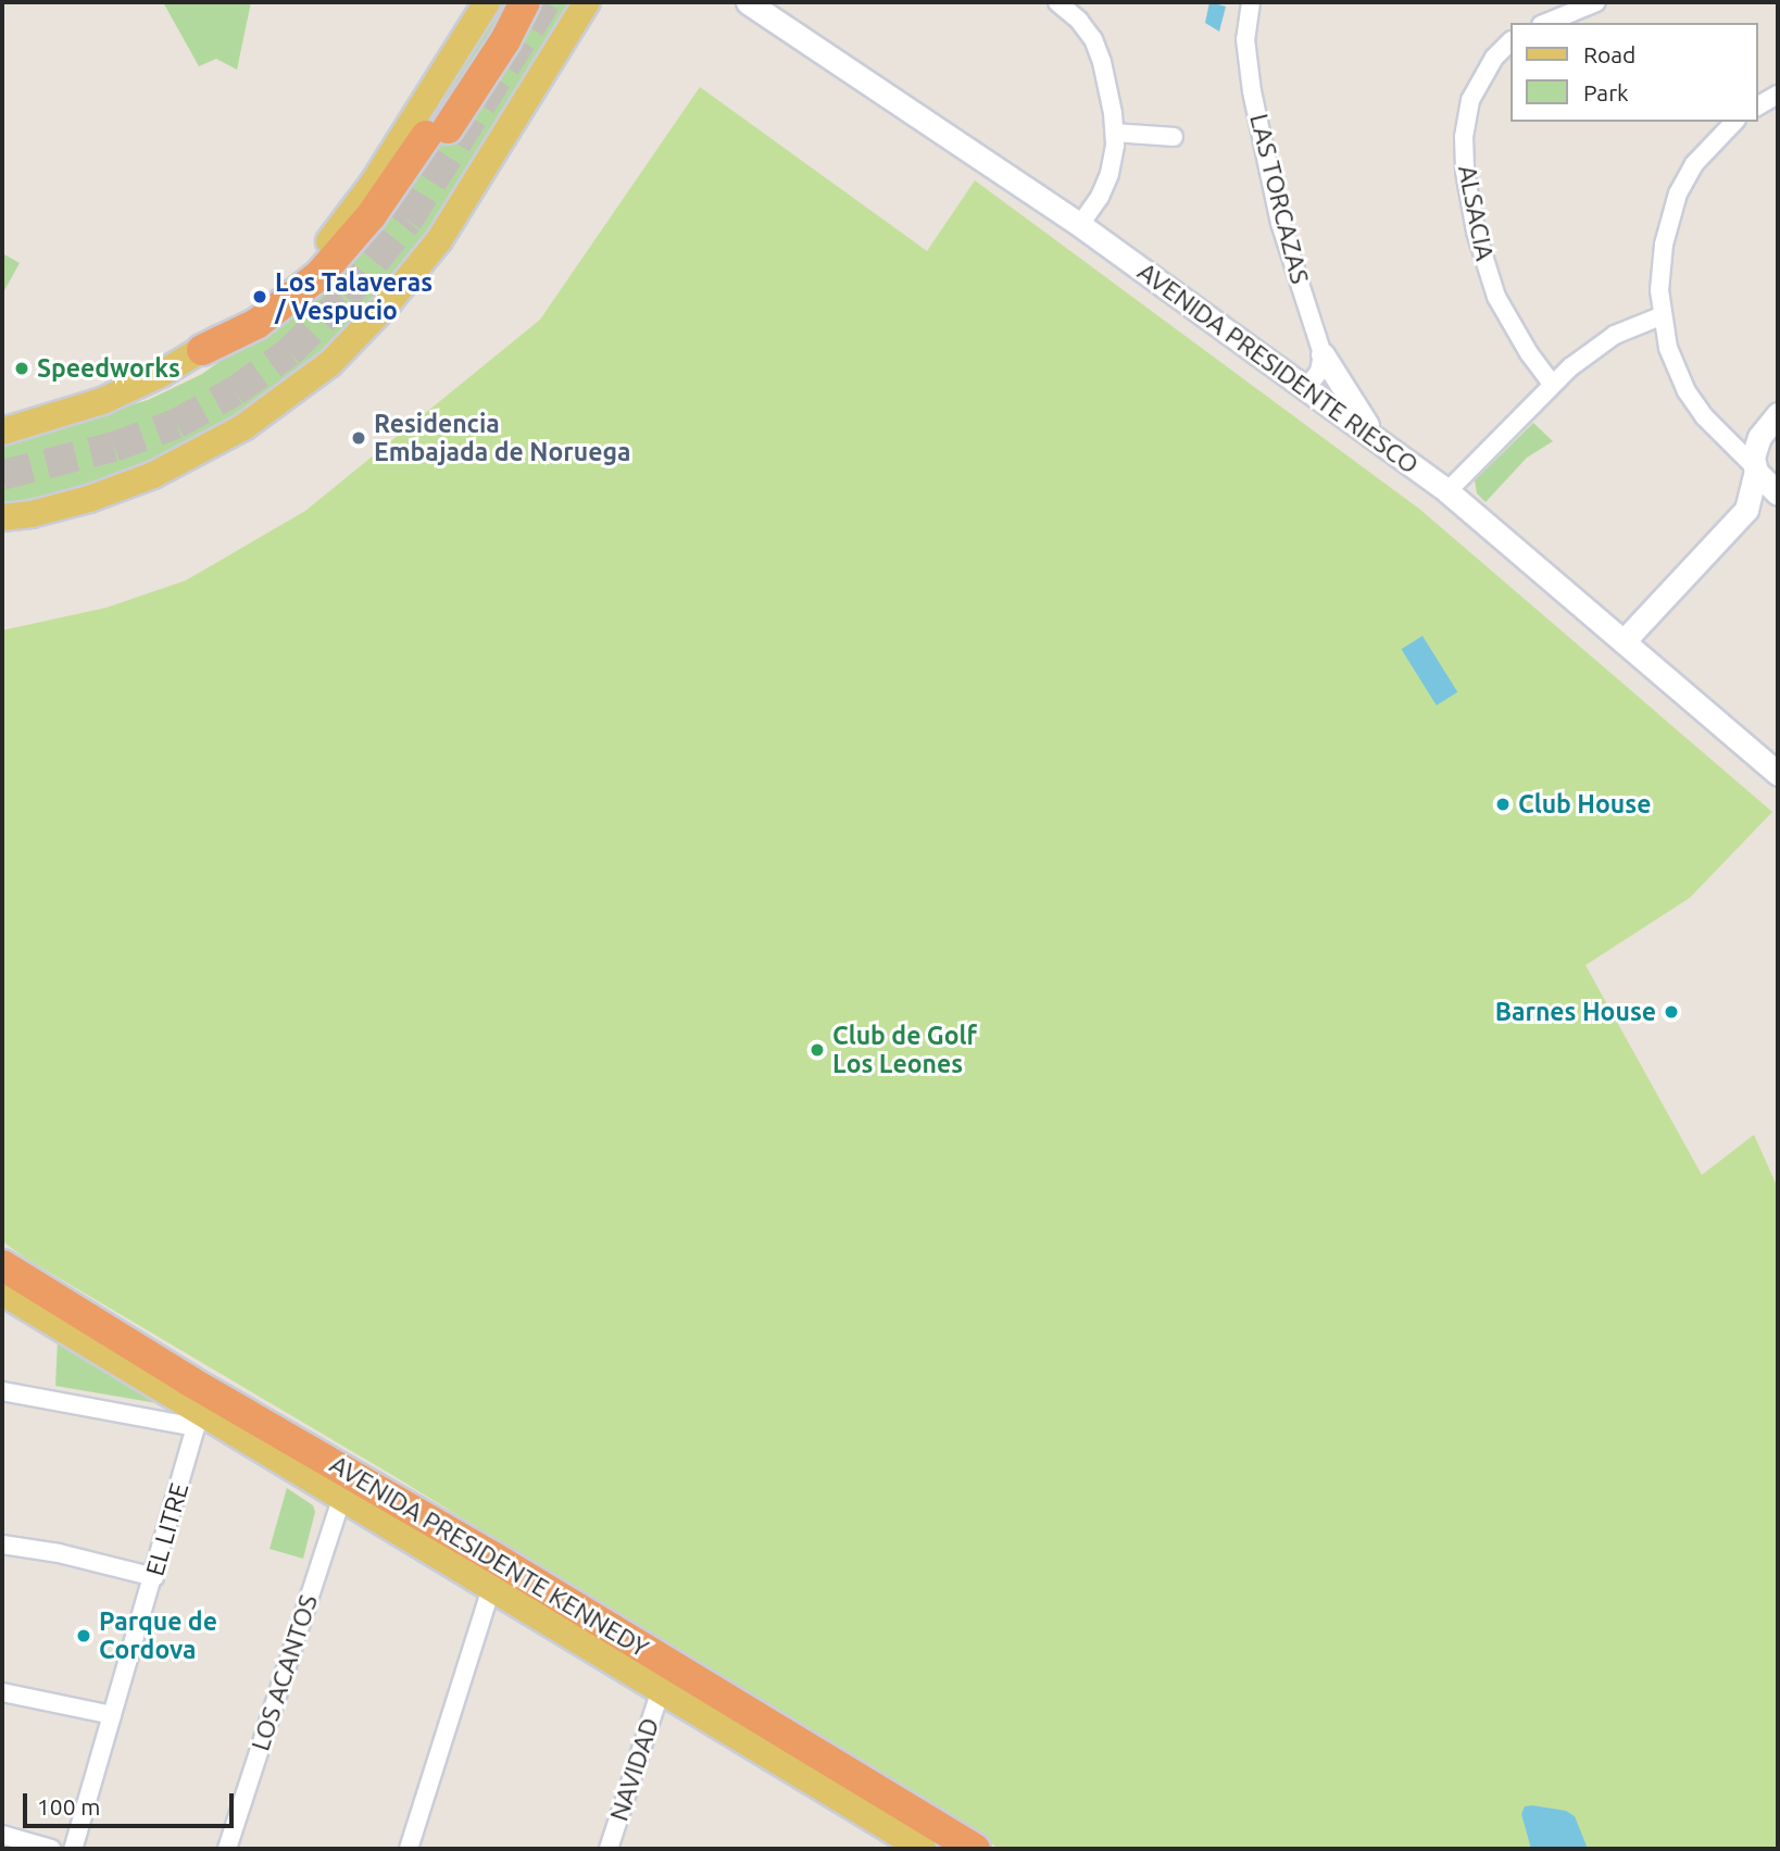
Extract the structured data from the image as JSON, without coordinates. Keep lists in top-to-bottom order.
{
  "streets": {
    "highway": ["AVENIDA PRESIDENTE KENNEDY"],
    "main road": ["AVENIDA PRESIDENTE RIESCO"],
    "street": [
      "LAS TORCAZAS",
      "ALSACIA",
      "EL LITRE",
      "LOS ACANTOS",
      "NAVIDAD"
    ]
  },
  "places": [
    "Los Talaveras / Vespucio",
    "Speedworks",
    "Residencia Embajada de Noruega",
    "Club House",
    "Barnes House",
    "Club de Golf Los Leones",
    "Parque de Cordova"
  ],
  "legend": ["Road", "Park"],
  "scale_bar": "100 m"
}
